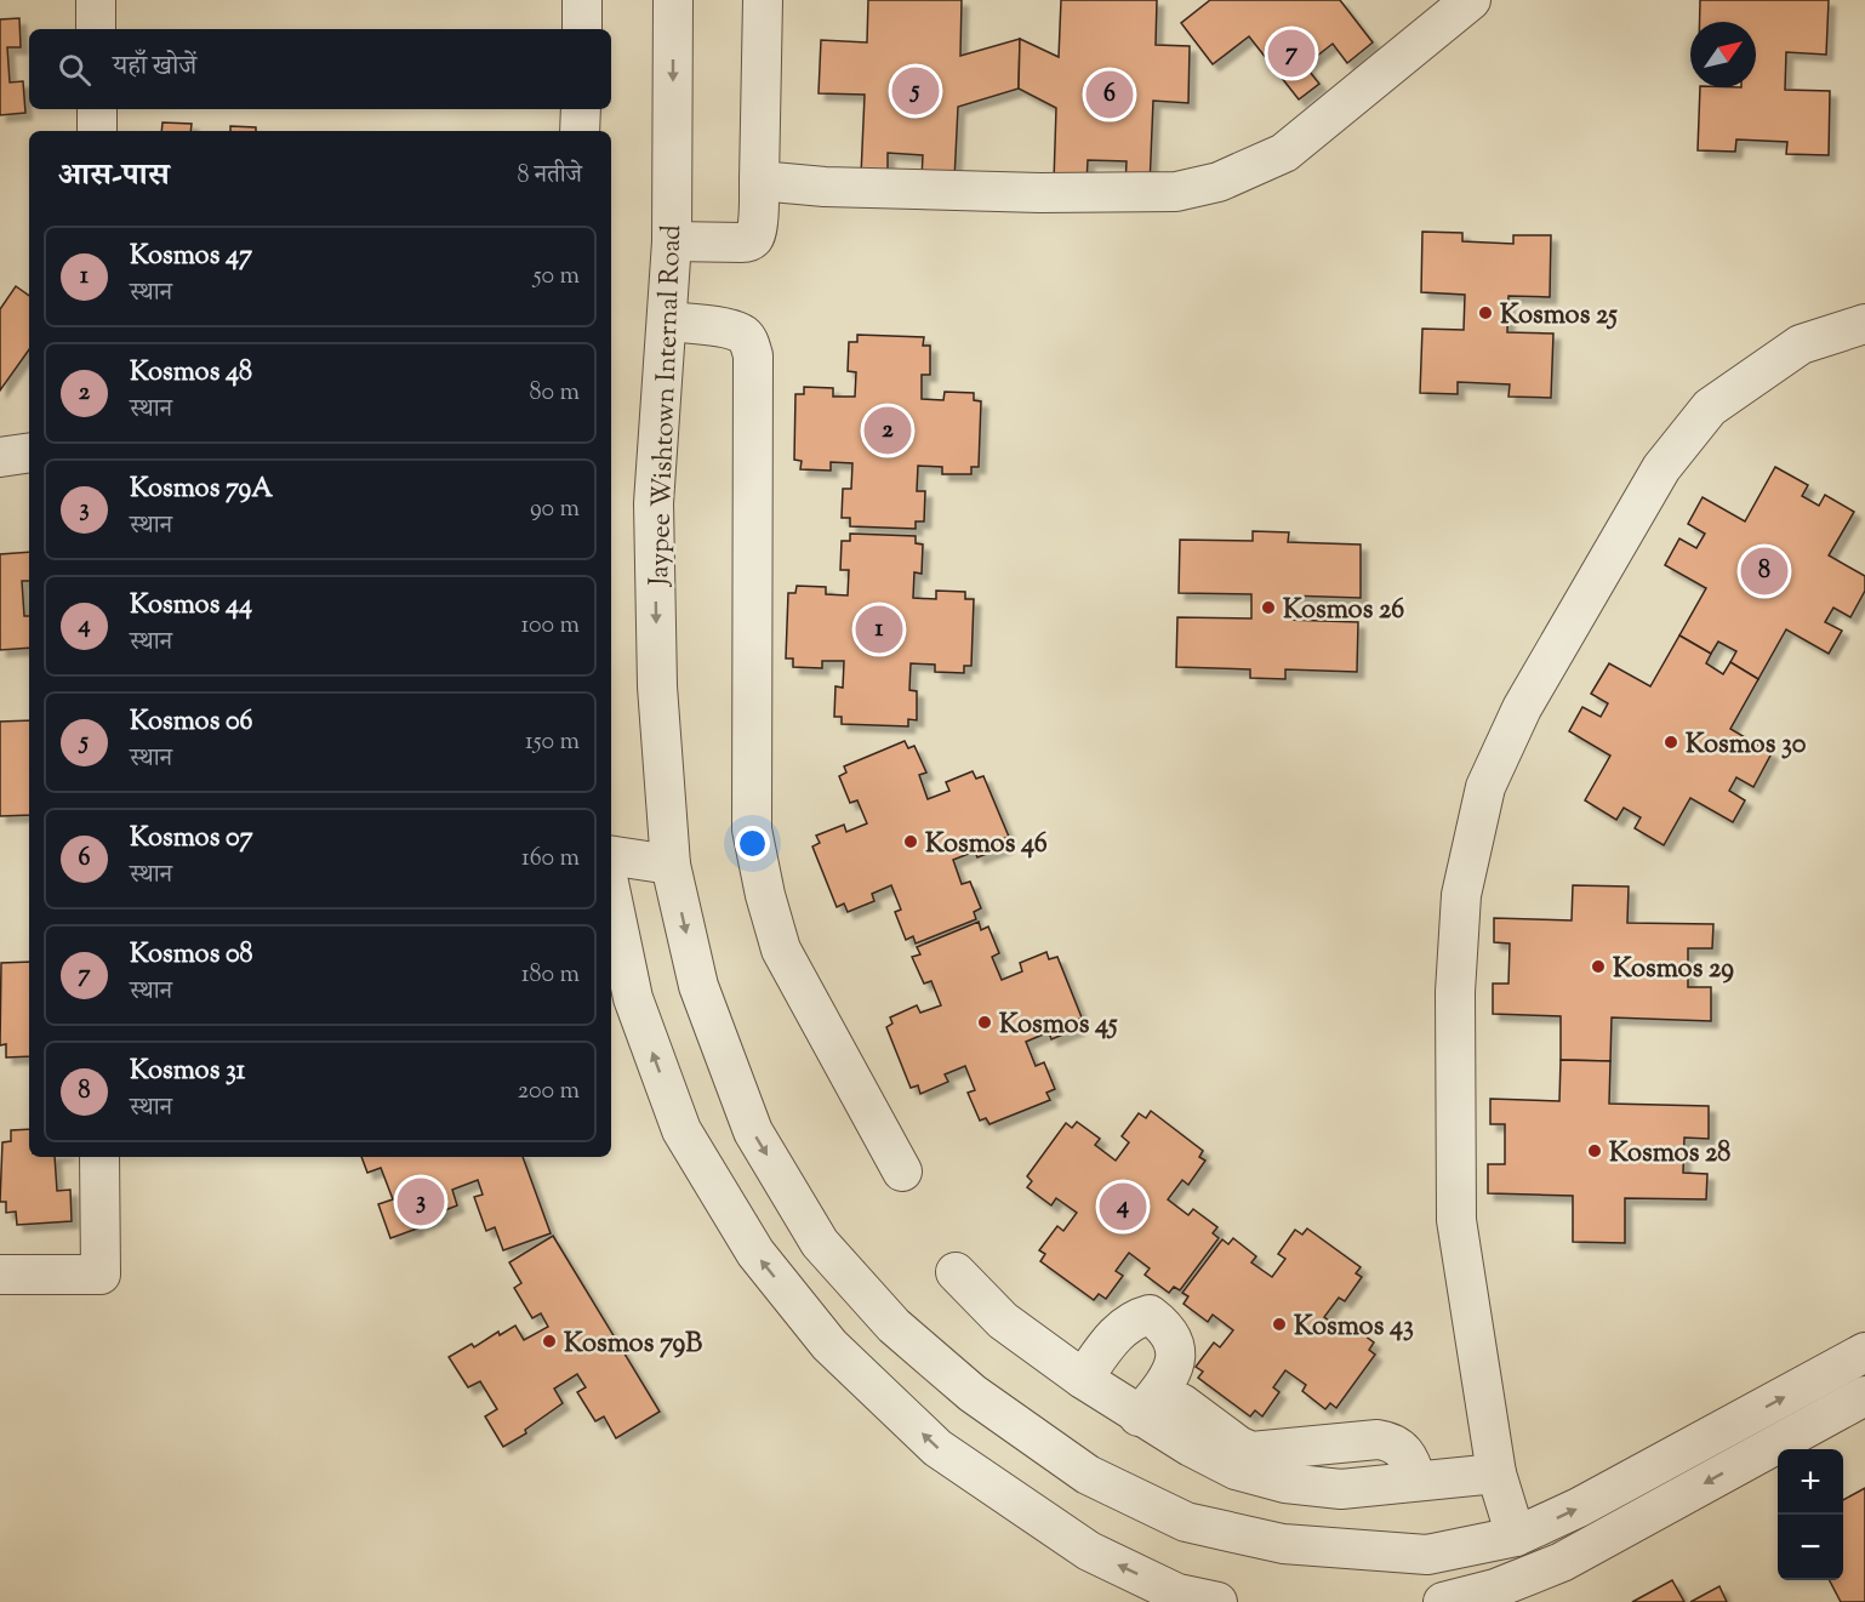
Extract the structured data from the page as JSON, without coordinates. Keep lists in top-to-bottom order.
{
  "streets": {
    "street": ["Jaypee Wishtown Internal Road"]
  },
  "places": [
    "Kosmos 25",
    "Kosmos 26",
    "Kosmos 30",
    "Kosmos 46",
    "Kosmos 29",
    "Kosmos 45",
    "Kosmos 28",
    "Kosmos 43",
    "Kosmos 79B"
  ],
  "north": "top right",
  "page": {
    "pins": [
      "7",
      "5",
      "6",
      "2",
      "8",
      "1",
      "3",
      "4"
    ],
    "search": "यहाँ खोजें",
    "heading": ["आस-पास", "8 नतीजे"],
    "list": [
      {
        "mark": "1",
        "name": "Kosmos 47",
        "note": "स्थान",
        "value": "50 m"
      },
      {
        "mark": "2",
        "name": "Kosmos 48",
        "note": "स्थान",
        "value": "80 m"
      },
      {
        "mark": "3",
        "name": "Kosmos 79A",
        "note": "स्थान",
        "value": "90 m"
      },
      {
        "mark": "4",
        "name": "Kosmos 44",
        "note": "स्थान",
        "value": "100 m"
      },
      {
        "mark": "5",
        "name": "Kosmos 06",
        "note": "स्थान",
        "value": "150 m"
      },
      {
        "mark": "6",
        "name": "Kosmos 07",
        "note": "स्थान",
        "value": "160 m"
      },
      {
        "mark": "7",
        "name": "Kosmos 08",
        "note": "स्थान",
        "value": "180 m"
      },
      {
        "mark": "8",
        "name": "Kosmos 31",
        "note": "स्थान",
        "value": "200 m"
      }
    ],
    "map_buttons": ["+", "−"]
  }
}
